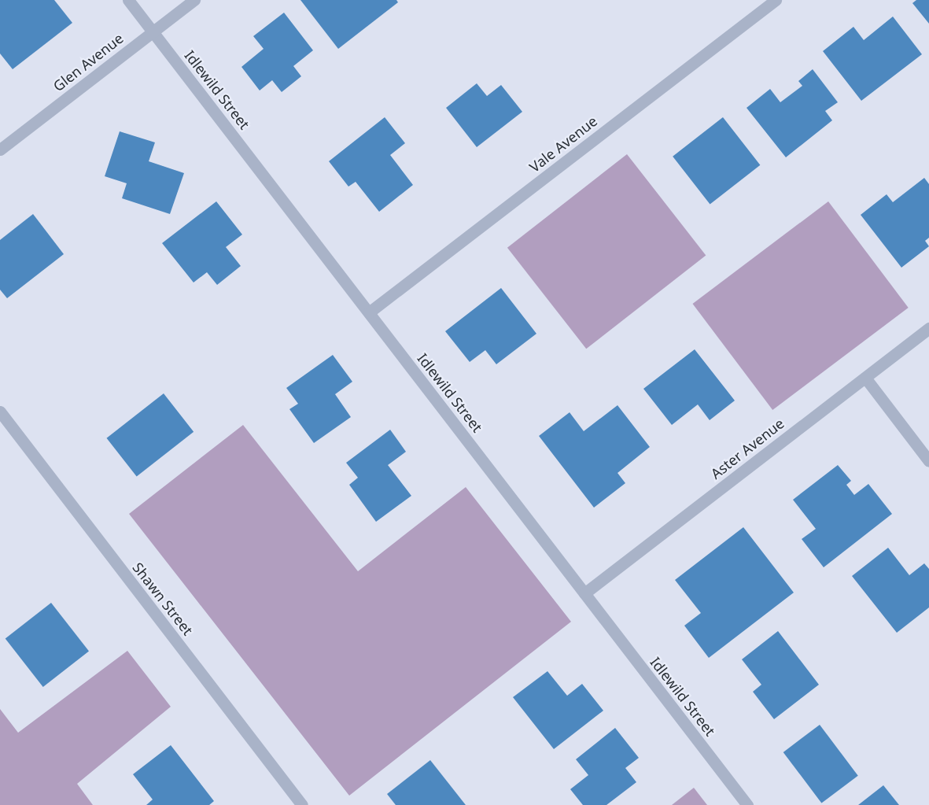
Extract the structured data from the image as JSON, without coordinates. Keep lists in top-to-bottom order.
{
  "streets": {
    "street": [
      "Glen Avenue",
      "Idlewild Street",
      "Vale Avenue",
      "Aster Avenue",
      "Shawn Street"
    ]
  },
  "crossings": [
    ["Glen Avenue", "Idlewild Street"],
    ["Idlewild Street", "Vale Avenue"],
    ["Idlewild Street", "Aster Avenue"]
  ]
}
